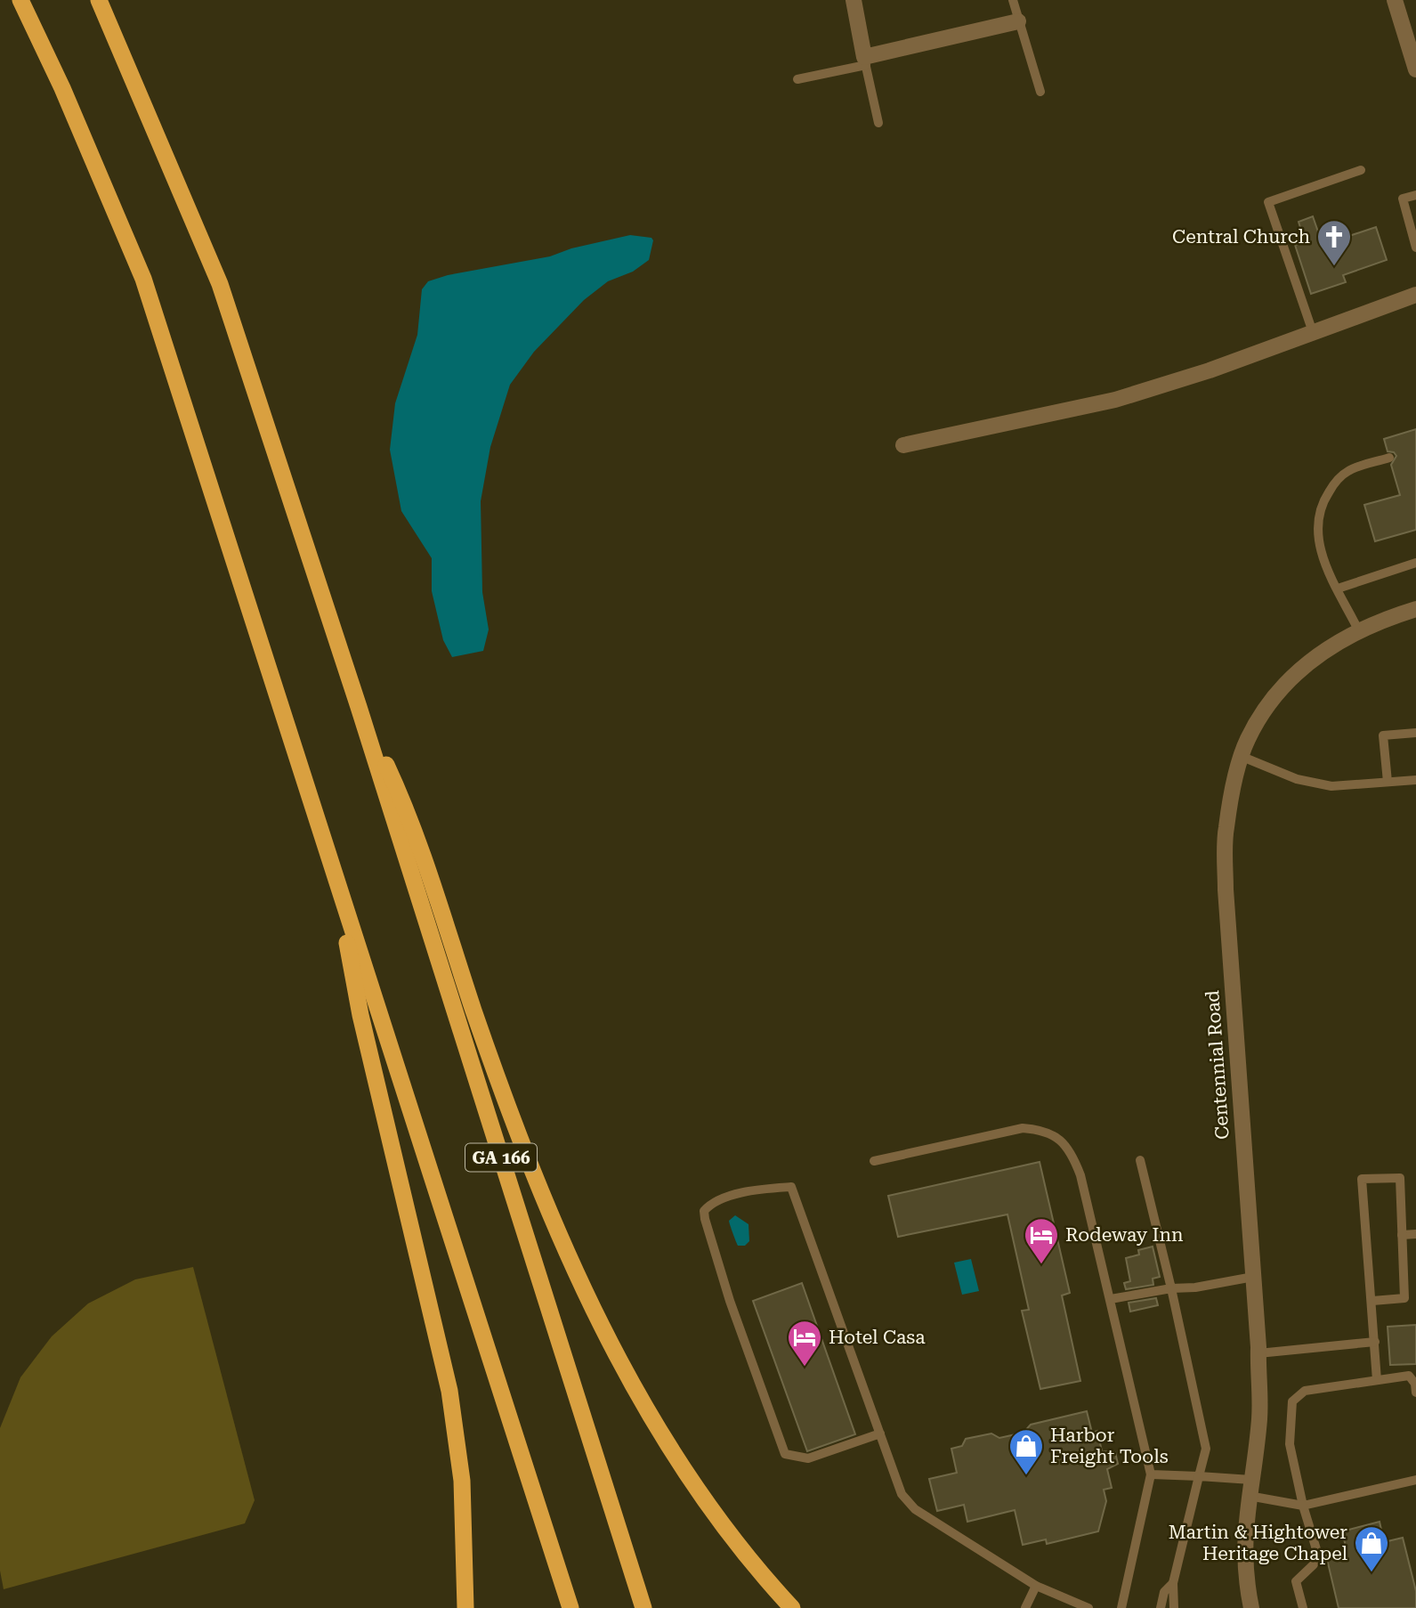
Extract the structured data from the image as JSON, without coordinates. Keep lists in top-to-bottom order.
{
  "streets": {
    "highway": ["GA 166"],
    "street": ["Centennial Road"]
  },
  "places": {
    "church": ["Central Church"],
    "hotel": ["Rodeway Inn", "Hotel Casa"],
    "shop": ["Harbor Freight Tools", "Martin & Hightower Heritage Chapel"]
  }
}
